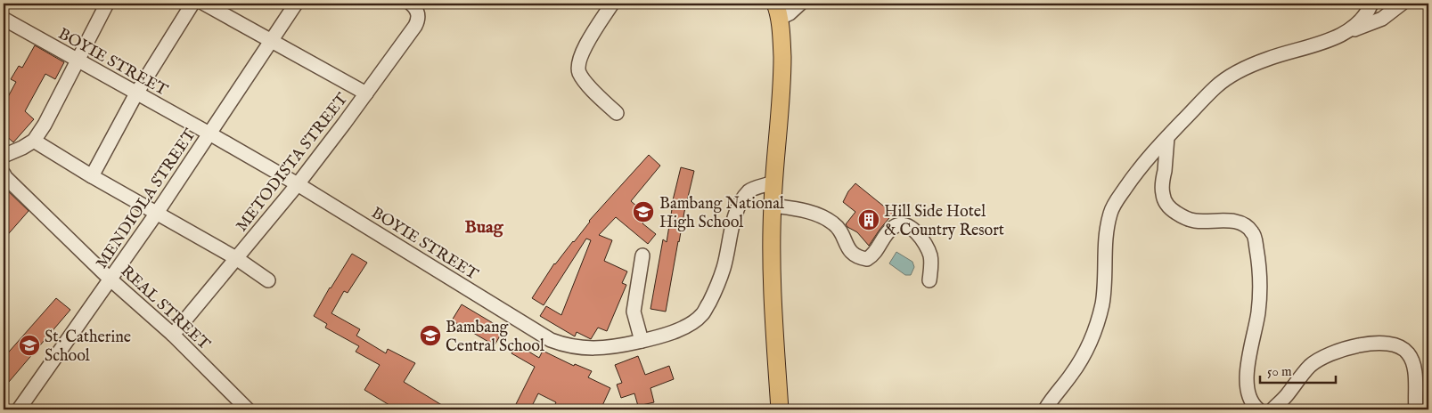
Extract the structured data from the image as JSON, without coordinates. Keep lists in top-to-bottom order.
{
  "streets": {
    "street": [
      "BOYIE STREET",
      "METODISTA STREET",
      "MENDIOLA STREET",
      "REAL STREET"
    ]
  },
  "crossings": [
    ["BOYIE STREET", "METODISTA STREET"],
    ["BOYIE STREET", "MENDIOLA STREET"],
    ["METODISTA STREET", "REAL STREET"],
    ["MENDIOLA STREET", "REAL STREET"]
  ],
  "districts": ["Buag"],
  "places": {
    "school or university": ["Bambang National High School", "Bambang Central School", "St. Catherine School"],
    "building": ["Hill Side Hotel & Country Resort"]
  },
  "scale_bar": "50 m"
}
